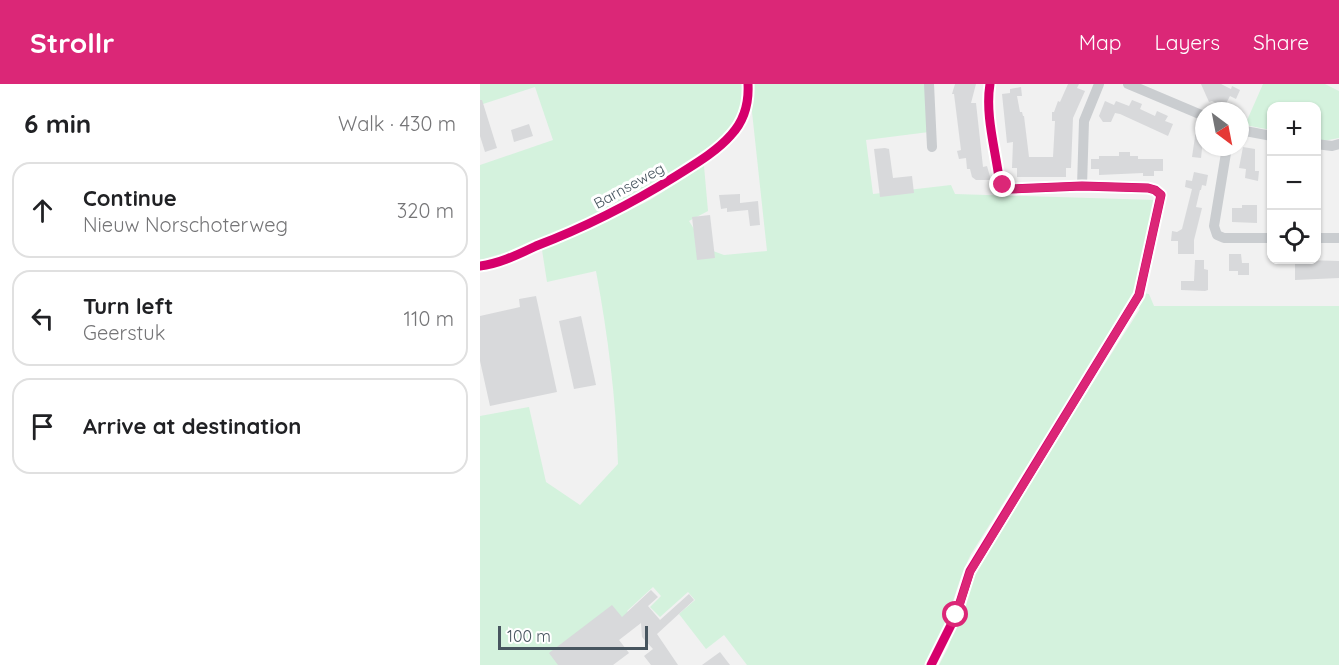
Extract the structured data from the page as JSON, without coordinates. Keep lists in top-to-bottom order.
{
  "streets": {
    "street": ["Barnseweg"]
  },
  "scale_bar": "100 m",
  "north": "bottom right",
  "page": {
    "header": "Strollr",
    "nav": ["Map", "Layers", "Share"],
    "heading": ["6 min", "Walk · 430 m"],
    "map_buttons": ["+", "−"],
    "list": [
      ["Continue", "Nieuw Norschoterweg", "320 m"],
      ["Turn left", "Geerstuk", "110 m"],
      "Arrive at destination"
    ],
    "scale": "100 m"
  }
}
